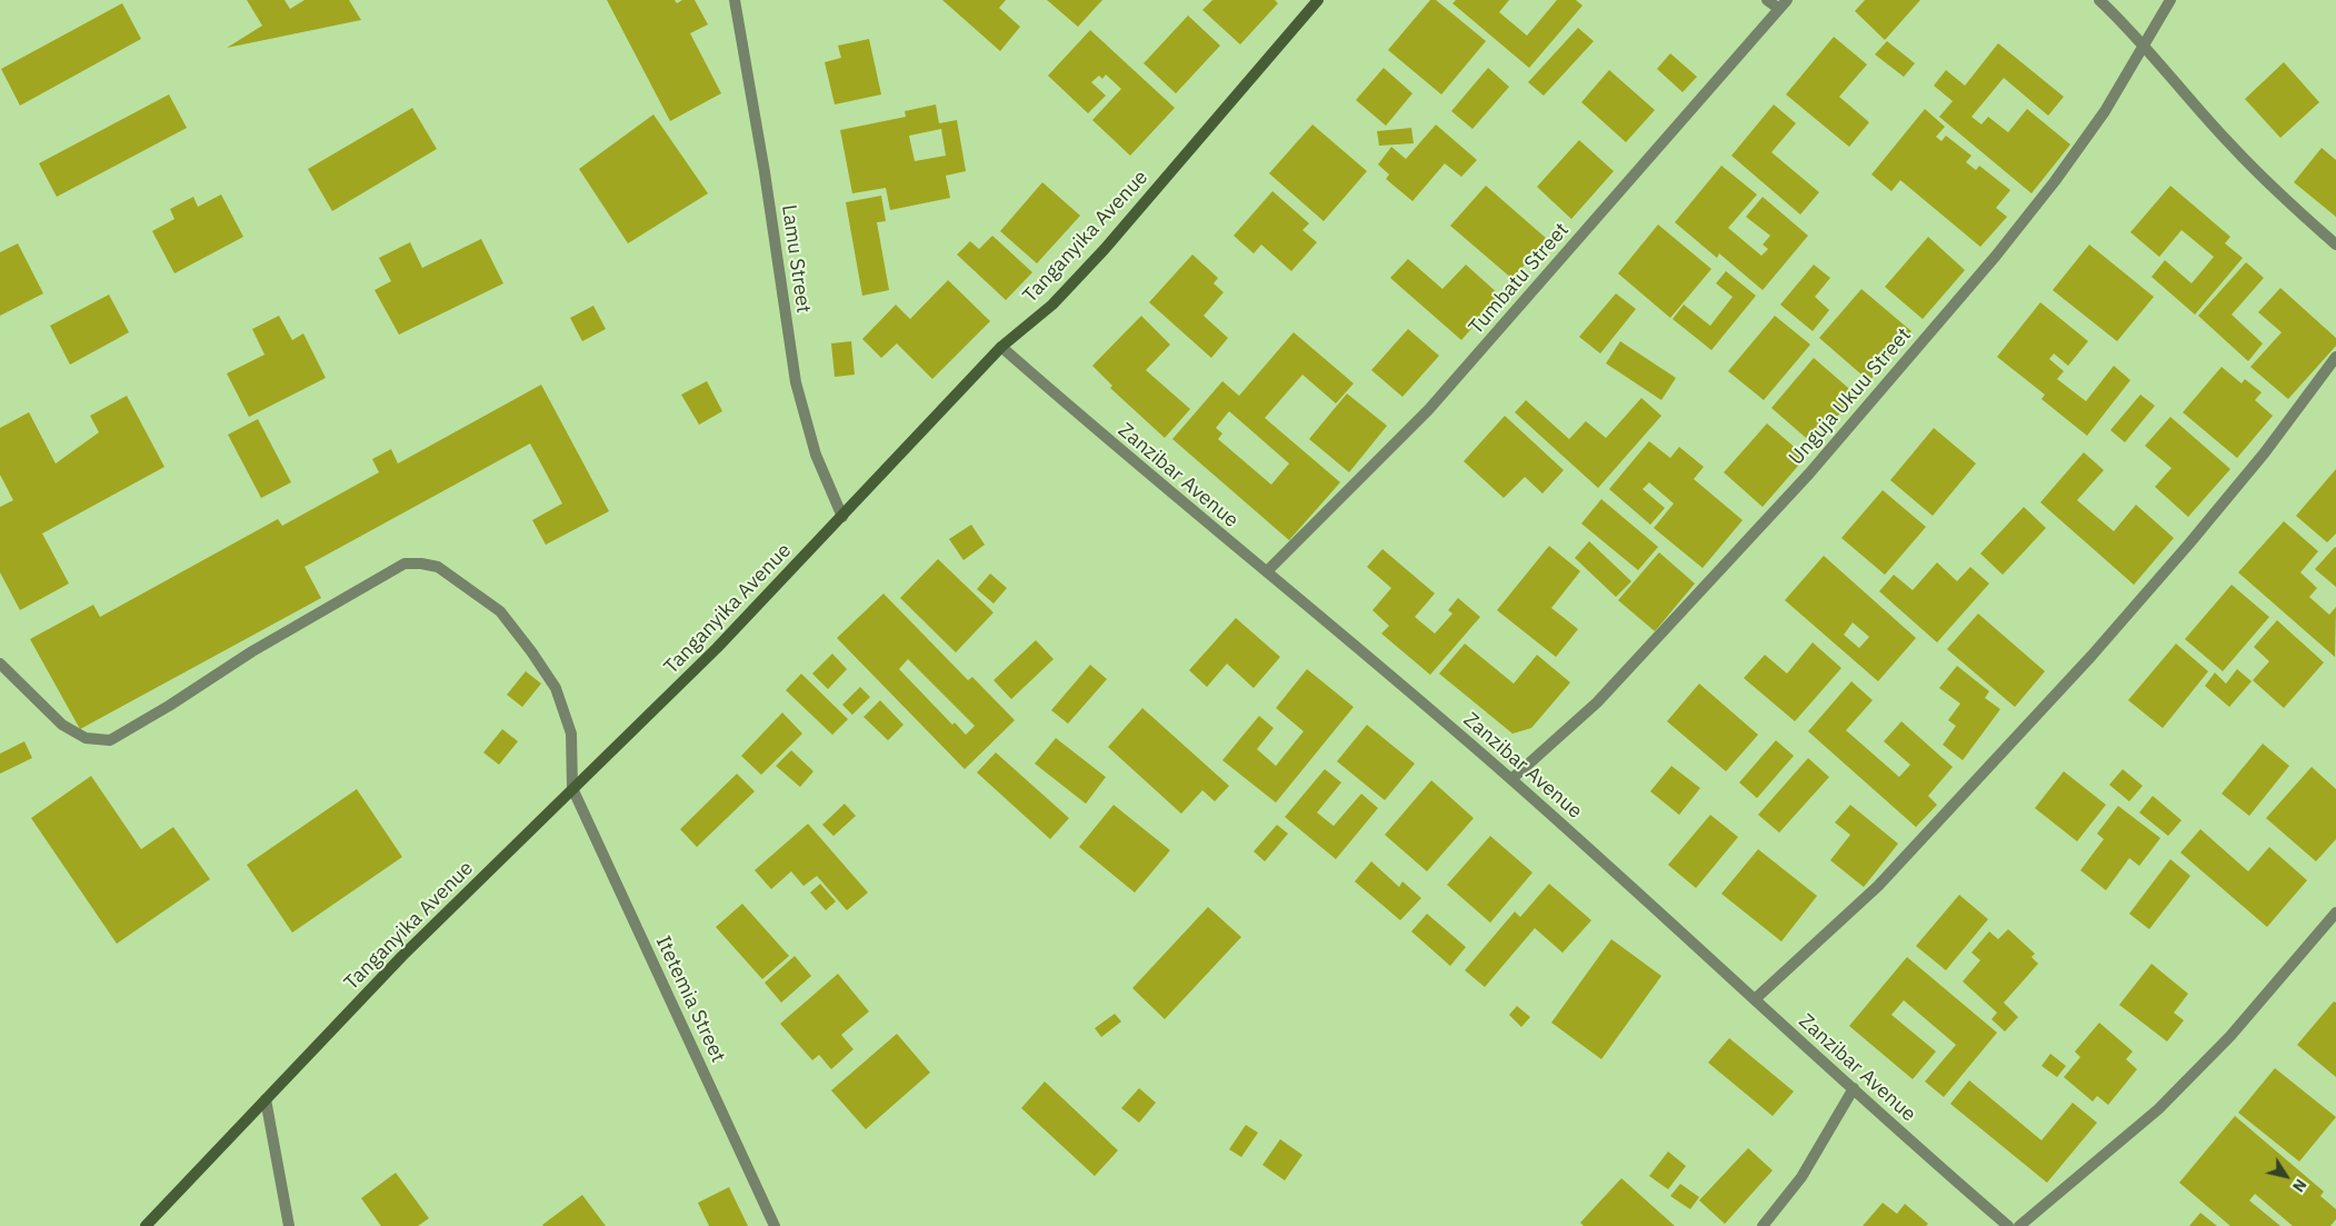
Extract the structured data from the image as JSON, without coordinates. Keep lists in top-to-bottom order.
{
  "streets": {
    "main road": ["Tanganyika Avenue"],
    "street": [
      "Lamu Street",
      "Tumbatu Street",
      "Unguja Ukuu Street",
      "Zanzibar Avenue",
      "Itetemia Street"
    ]
  },
  "crossings": [
    ["Tanganyika Avenue", "Lamu Street"],
    ["Tanganyika Avenue", "Zanzibar Avenue"],
    ["Tanganyika Avenue", "Itetemia Street"],
    ["Tumbatu Street", "Zanzibar Avenue"],
    ["Unguja Ukuu Street", "Zanzibar Avenue"]
  ],
  "north": "bottom right"
}
